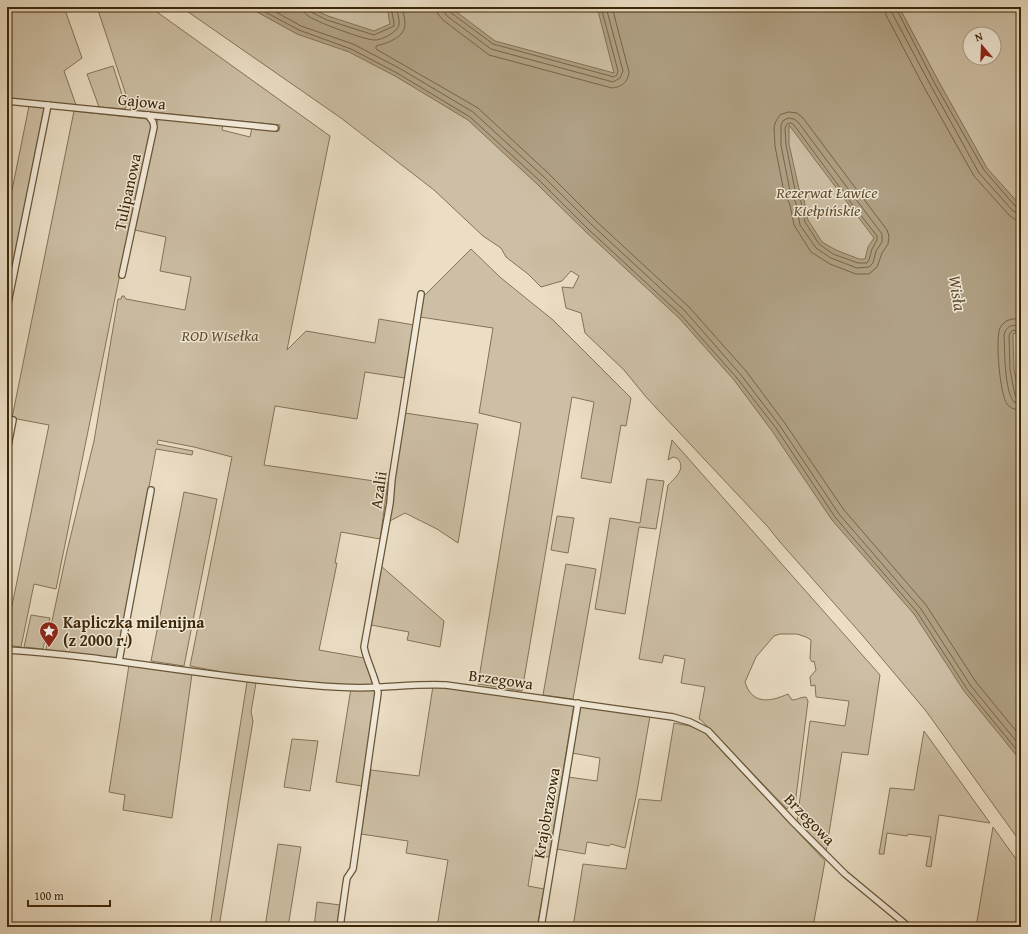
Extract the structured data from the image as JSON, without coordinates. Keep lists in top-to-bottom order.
{
  "streets": {
    "street": [
      "Gajowa",
      "Tulipanowa",
      "Azalii",
      "Brzegowa",
      "Krajobrazowa"
    ]
  },
  "crossings": [
    ["Gajowa", "Tulipanowa"],
    ["Azalii", "Brzegowa"],
    ["Brzegowa", "Krajobrazowa"]
  ],
  "water": ["Wisła"],
  "parks": ["Rezerwat Ławice Kiełpińskie", "ROD Wisełka"],
  "places": {
    "place": ["Kapliczka milenijna (z 2000 r.)"]
  },
  "scale_bar": "100 m",
  "north": "top"
}
